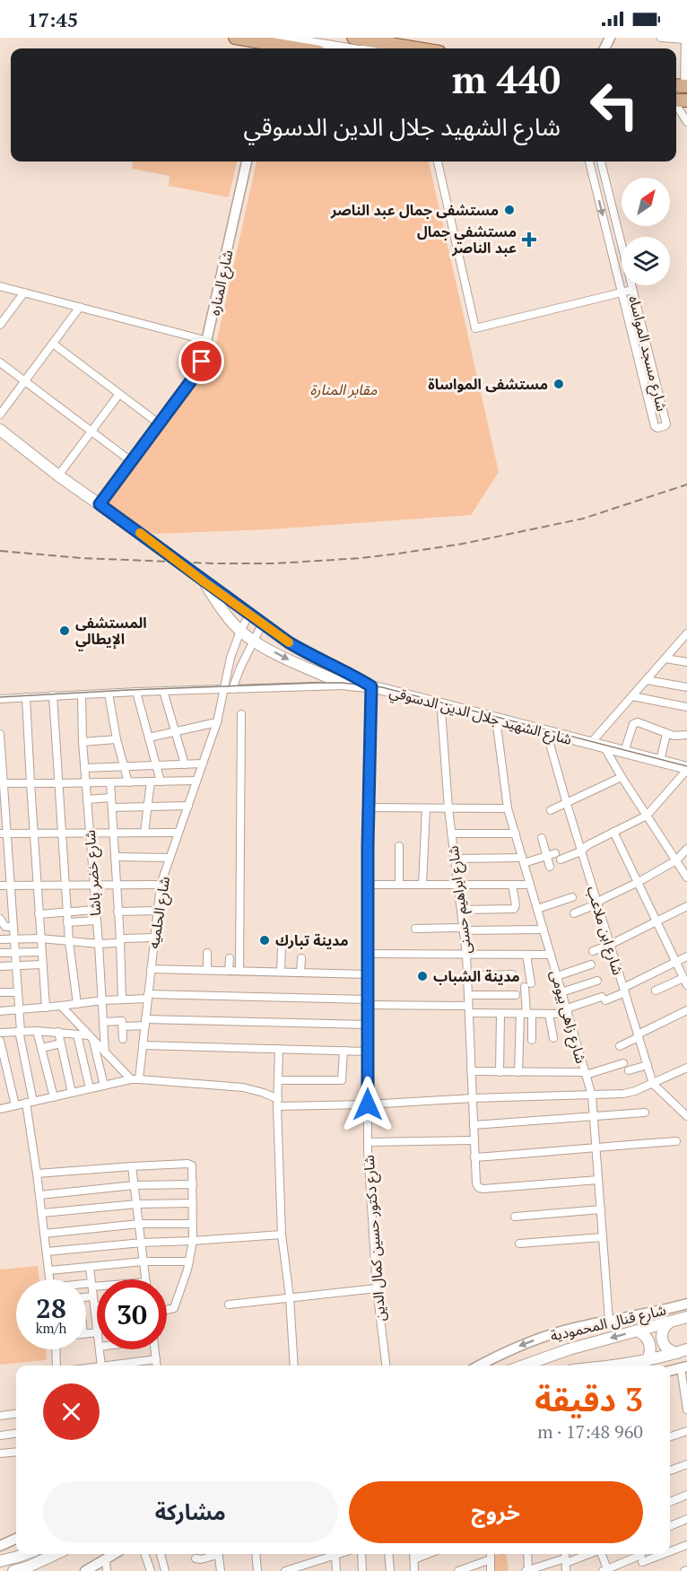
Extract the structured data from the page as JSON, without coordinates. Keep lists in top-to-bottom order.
{
  "streets": {
    "main road": ["شارع الشهيد جلال الدين الدسوقي"],
    "street": [
      "شارع المناره",
      "شارع مسجد المواساه",
      "شارع خضر باشا",
      "شارع ابراهيم حسنى",
      "شارع الحلميه",
      "شارع ابن ملاعب",
      "شارع زاهى بيومى",
      "شارع دكتور حسين كمال الدين",
      "شارع قنال المحمودية"
    ]
  },
  "crossings": [
    ["شارع المناره", "شارع الشهيد جلال الدين الدسوقي"],
    ["شارع الشهيد جلال الدين الدسوقي", "شارع ابراهيم حسنى"],
    ["شارع الشهيد جلال الدين الدسوقي", "شارع ابن ملاعب"],
    ["شارع الشهيد جلال الدين الدسوقي", "شارع زاهى بيومى"],
    ["شارع الشهيد جلال الدين الدسوقي", "شارع دكتور حسين كمال الدين"],
    ["شارع ابراهيم حسنى", "شارع زاهى بيومى"],
    ["شارع زاهى بيومى", "شارع قنال المحمودية"]
  ],
  "one_way": ["شارع قنال المحمودية"],
  "parks": ["مقابر المنارة"],
  "places": {
    "other": [
      "مستشفى جمال عبد الناصر",
      "مستشفى المواساة",
      "المستشفى الإيطالي",
      "مدينة تبارك",
      "مدينة الشباب"
    ],
    "health": ["مستشفي جمال عبد الناصر"]
  },
  "north": "top right",
  "page": {
    "status": "17:45",
    "turn": ["440 m", "شارع الشهيد جلال الدين الدسوقي"],
    "speed": "28 km/h",
    "limit": "30",
    "heading": ["3 دقيقة", "960 m · 17:48"],
    "buttons": ["خروج", "مشاركة"]
  }
}
